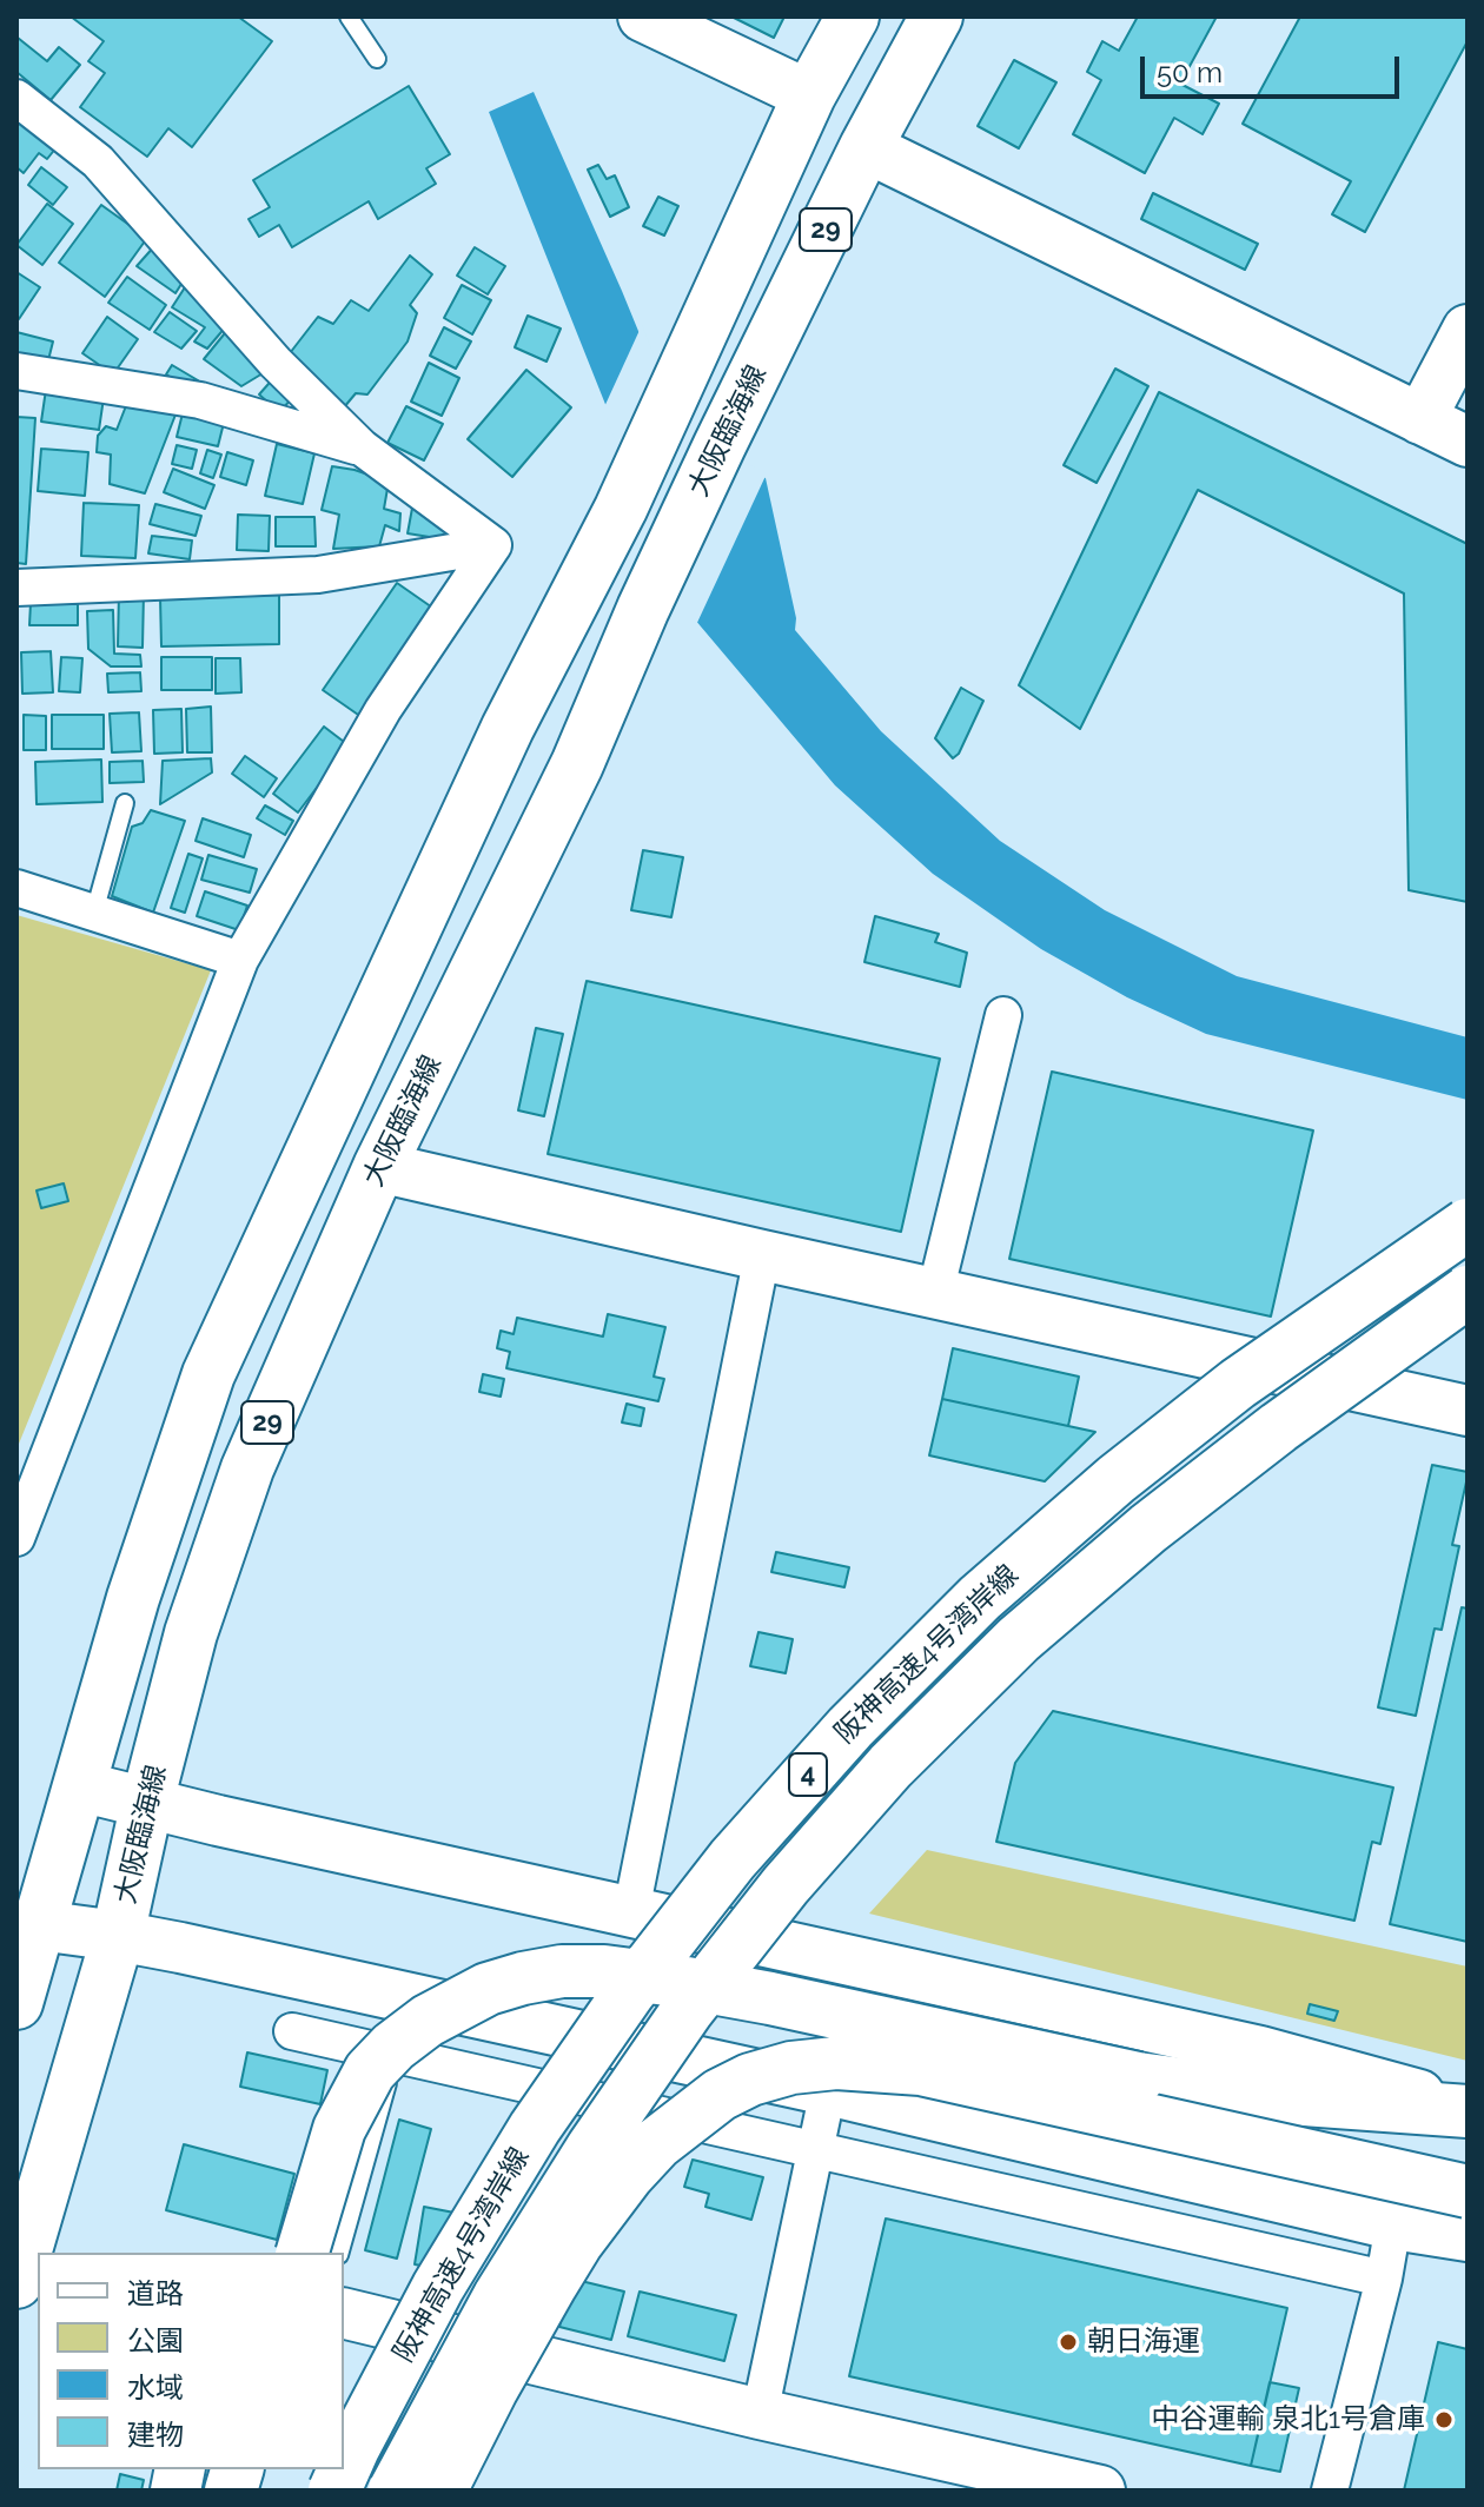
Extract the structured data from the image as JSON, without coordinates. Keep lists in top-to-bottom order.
{
  "streets": {
    "main road": [
      "29",
      "大阪臨海線",
      "阪神高速4号湾岸線",
      "4"
    ]
  },
  "places": ["朝日海運", "中谷運輸 泉北1号倉庫"],
  "legend": [
    "道路",
    "公園",
    "水域",
    "建物"
  ],
  "scale_bar": "50 m"
}
